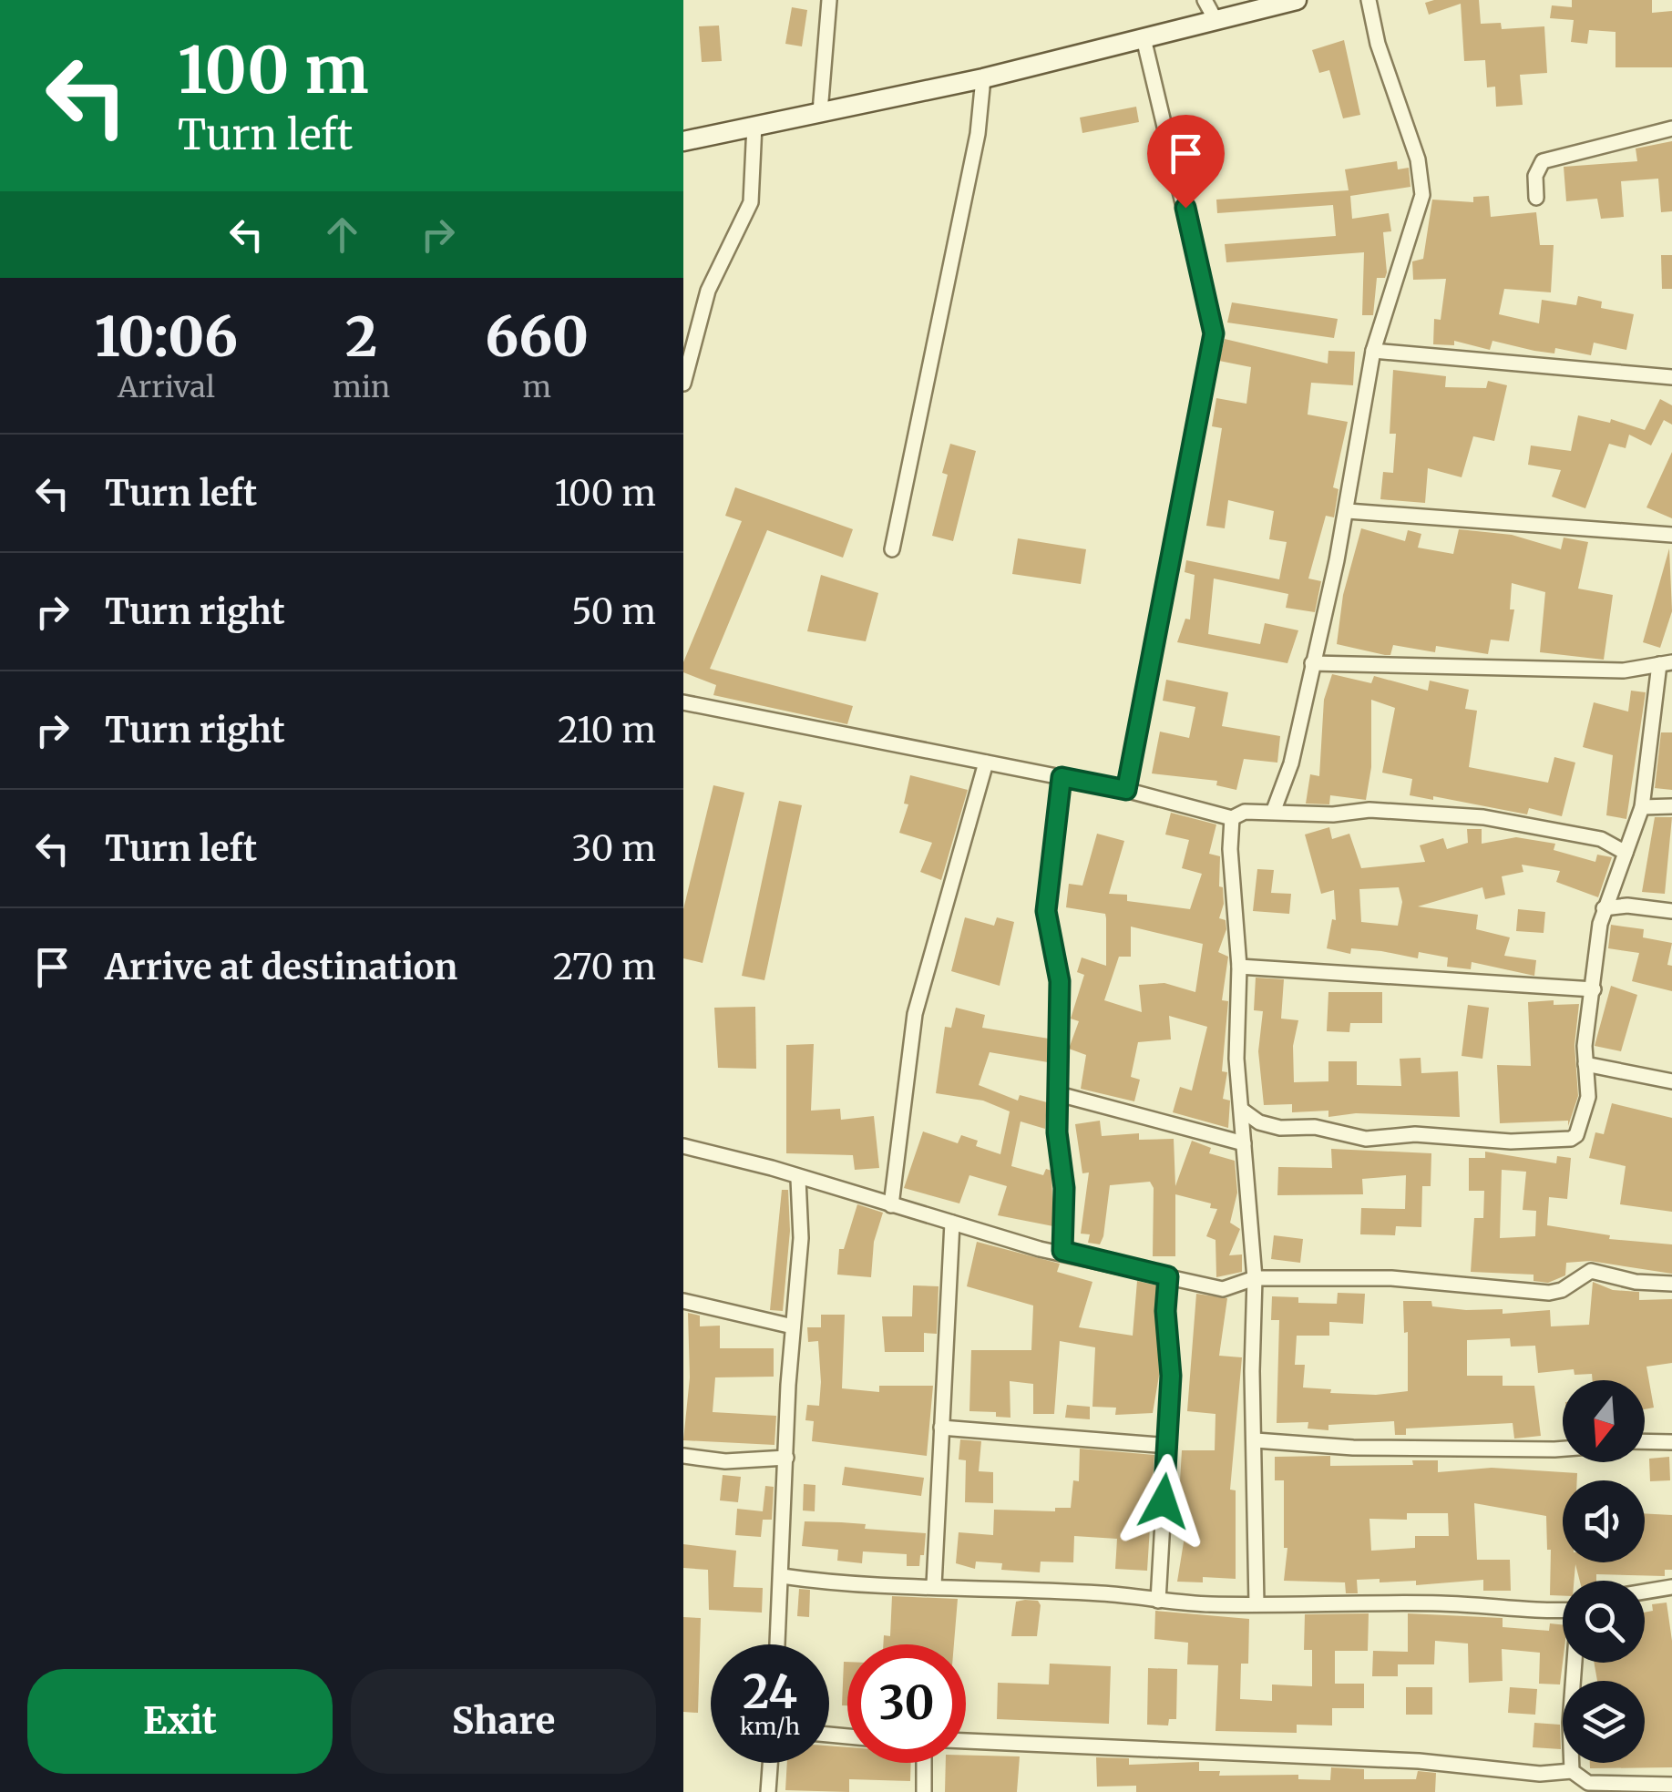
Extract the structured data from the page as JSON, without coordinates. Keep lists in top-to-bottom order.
{
  "north": "bottom",
  "page": {
    "turn": ["100 m", "Turn left"],
    "eta": [
      "10:06",
      "Arrival",
      "2",
      "min",
      "660",
      "m"
    ],
    "list": [
      {
        "name": "Turn left",
        "value": "100 m"
      },
      {
        "name": "Turn right",
        "value": "50 m"
      },
      {
        "name": "Turn right",
        "value": "210 m"
      },
      {
        "name": "Turn left",
        "value": "30 m"
      },
      {
        "name": "Arrive at destination",
        "value": "270 m"
      }
    ],
    "speed": "24 km/h",
    "limit": "30",
    "buttons": ["Exit", "Share"]
  }
}
